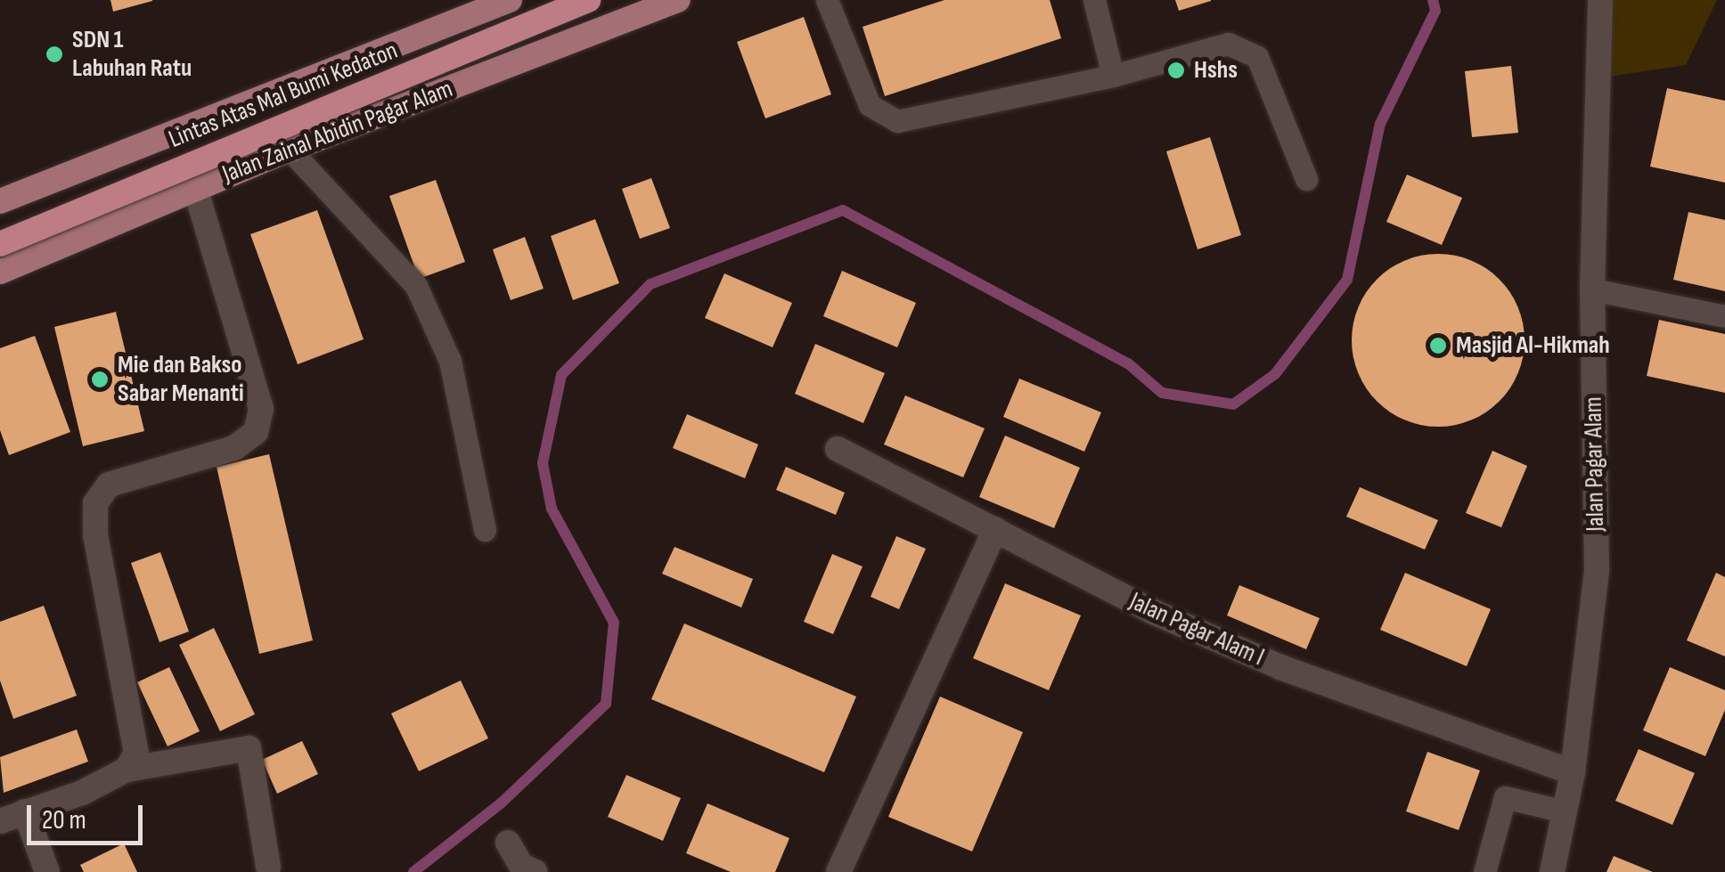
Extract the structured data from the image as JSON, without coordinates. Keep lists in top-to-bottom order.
{
  "streets": {
    "highway": ["Lintas Atas Mal Bumi Kedaton"],
    "main road": ["Jalan Zainal Abidin Pagar Alam"],
    "street": ["Jalan Pagar Alam", "Jalan Pagar Alam I"]
  },
  "crossings": [
    ["Jalan Pagar Alam", "Jalan Pagar Alam I"]
  ],
  "places": [
    "SDN 1 Labuhan Ratu",
    "Hshs",
    "Masjid Al-Hikmah",
    "Mie dan Bakso Sabar Menanti"
  ],
  "scale_bar": "20 m"
}
